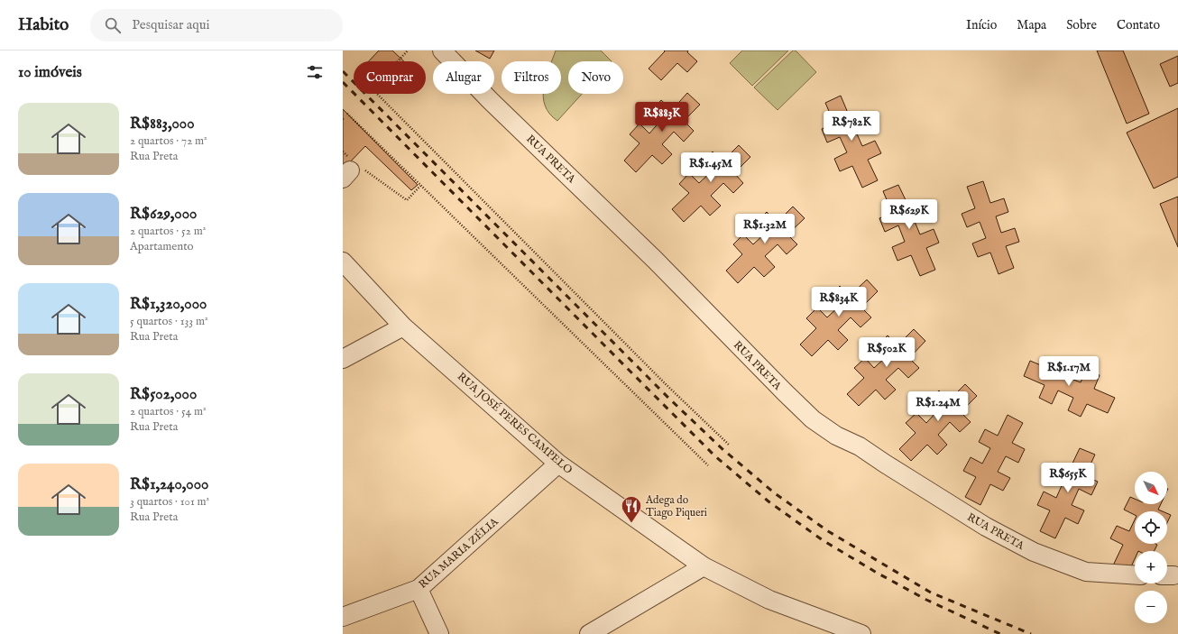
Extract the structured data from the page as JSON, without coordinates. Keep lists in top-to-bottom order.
{
  "streets": {
    "street": ["RUA PRETA", "RUA JOSÉ PERES CAMPELO", "RUA MARIA ZÉLIA"]
  },
  "crossings": [
    ["RUA JOSÉ PERES CAMPELO", "RUA MARIA ZÉLIA"]
  ],
  "places": {
    "restaurant": ["Adega do Tiago Piqueri"]
  },
  "north": "bottom right",
  "page": {
    "header": "Habito",
    "search": "Pesquisar aqui",
    "nav": [
      "Início",
      "Mapa",
      "Sobre",
      "Contato"
    ],
    "heading": "10 imóveis",
    "chip": [
      "Comprar",
      "Alugar",
      "Filtros",
      "Novo"
    ],
    "list": [
      {
        "name": "R$883,000",
        "note": "2 quartos · 72 m² · Rua Preta"
      },
      {
        "name": "R$629,000",
        "note": "2 quartos · 52 m² · Apartamento"
      },
      {
        "name": "R$1,320,000",
        "note": "5 quartos · 133 m² · Rua Preta"
      },
      {
        "name": "R$502,000",
        "note": "2 quartos · 54 m² · Rua Preta"
      },
      {
        "name": "R$1,240,000",
        "note": "3 quartos · 101 m² · Rua Preta"
      }
    ],
    "price": [
      "R$883K",
      "R$782K",
      "R$1.45M",
      "R$629K",
      "R$1.32M",
      "R$834K",
      "R$502K",
      "R$1.17M",
      "R$1.24M",
      "R$655K"
    ],
    "map_buttons": ["+", "−"]
  }
}
